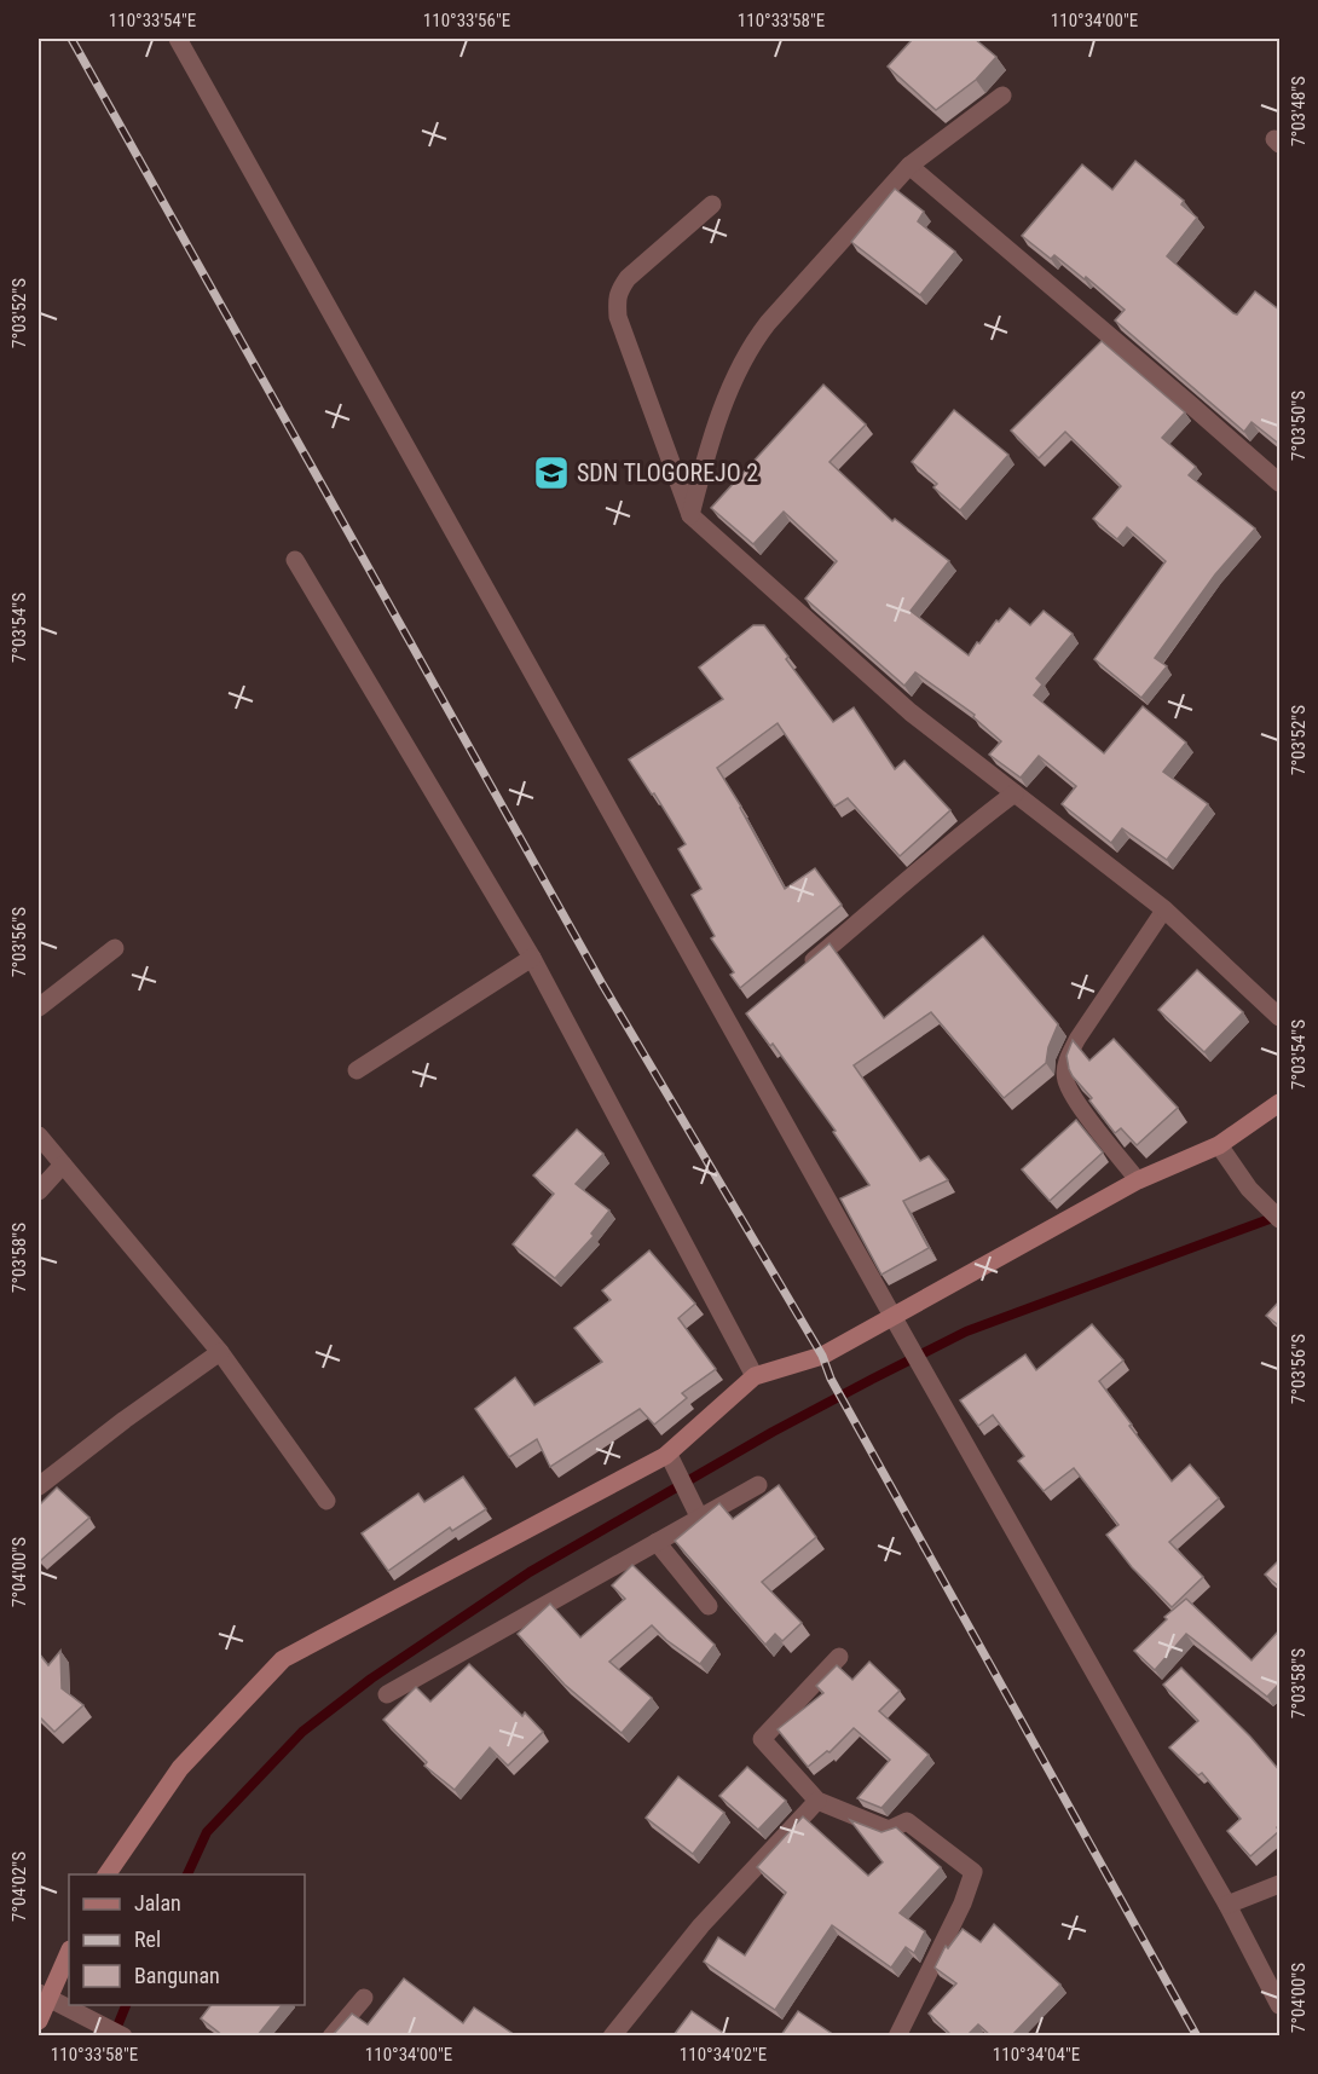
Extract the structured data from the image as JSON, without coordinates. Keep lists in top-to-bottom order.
{
  "places": {
    "school or university": ["SDN TLOGOREJO 2"]
  },
  "legend": ["Jalan", "Rel", "Bangunan"],
  "coordinates": [
    "110°33'54\"E",
    "110°33'56\"E",
    "110°33'58\"E",
    "110°34'00\"E",
    "7°03'48\"S",
    "7°03'52\"S",
    "7°03'50\"S",
    "7°03'54\"S",
    "7°03'56\"S",
    "7°03'58\"S",
    "7°04'00\"S",
    "7°04'02\"S",
    "110°34'02\"E",
    "110°34'04\"E"
  ]
}
